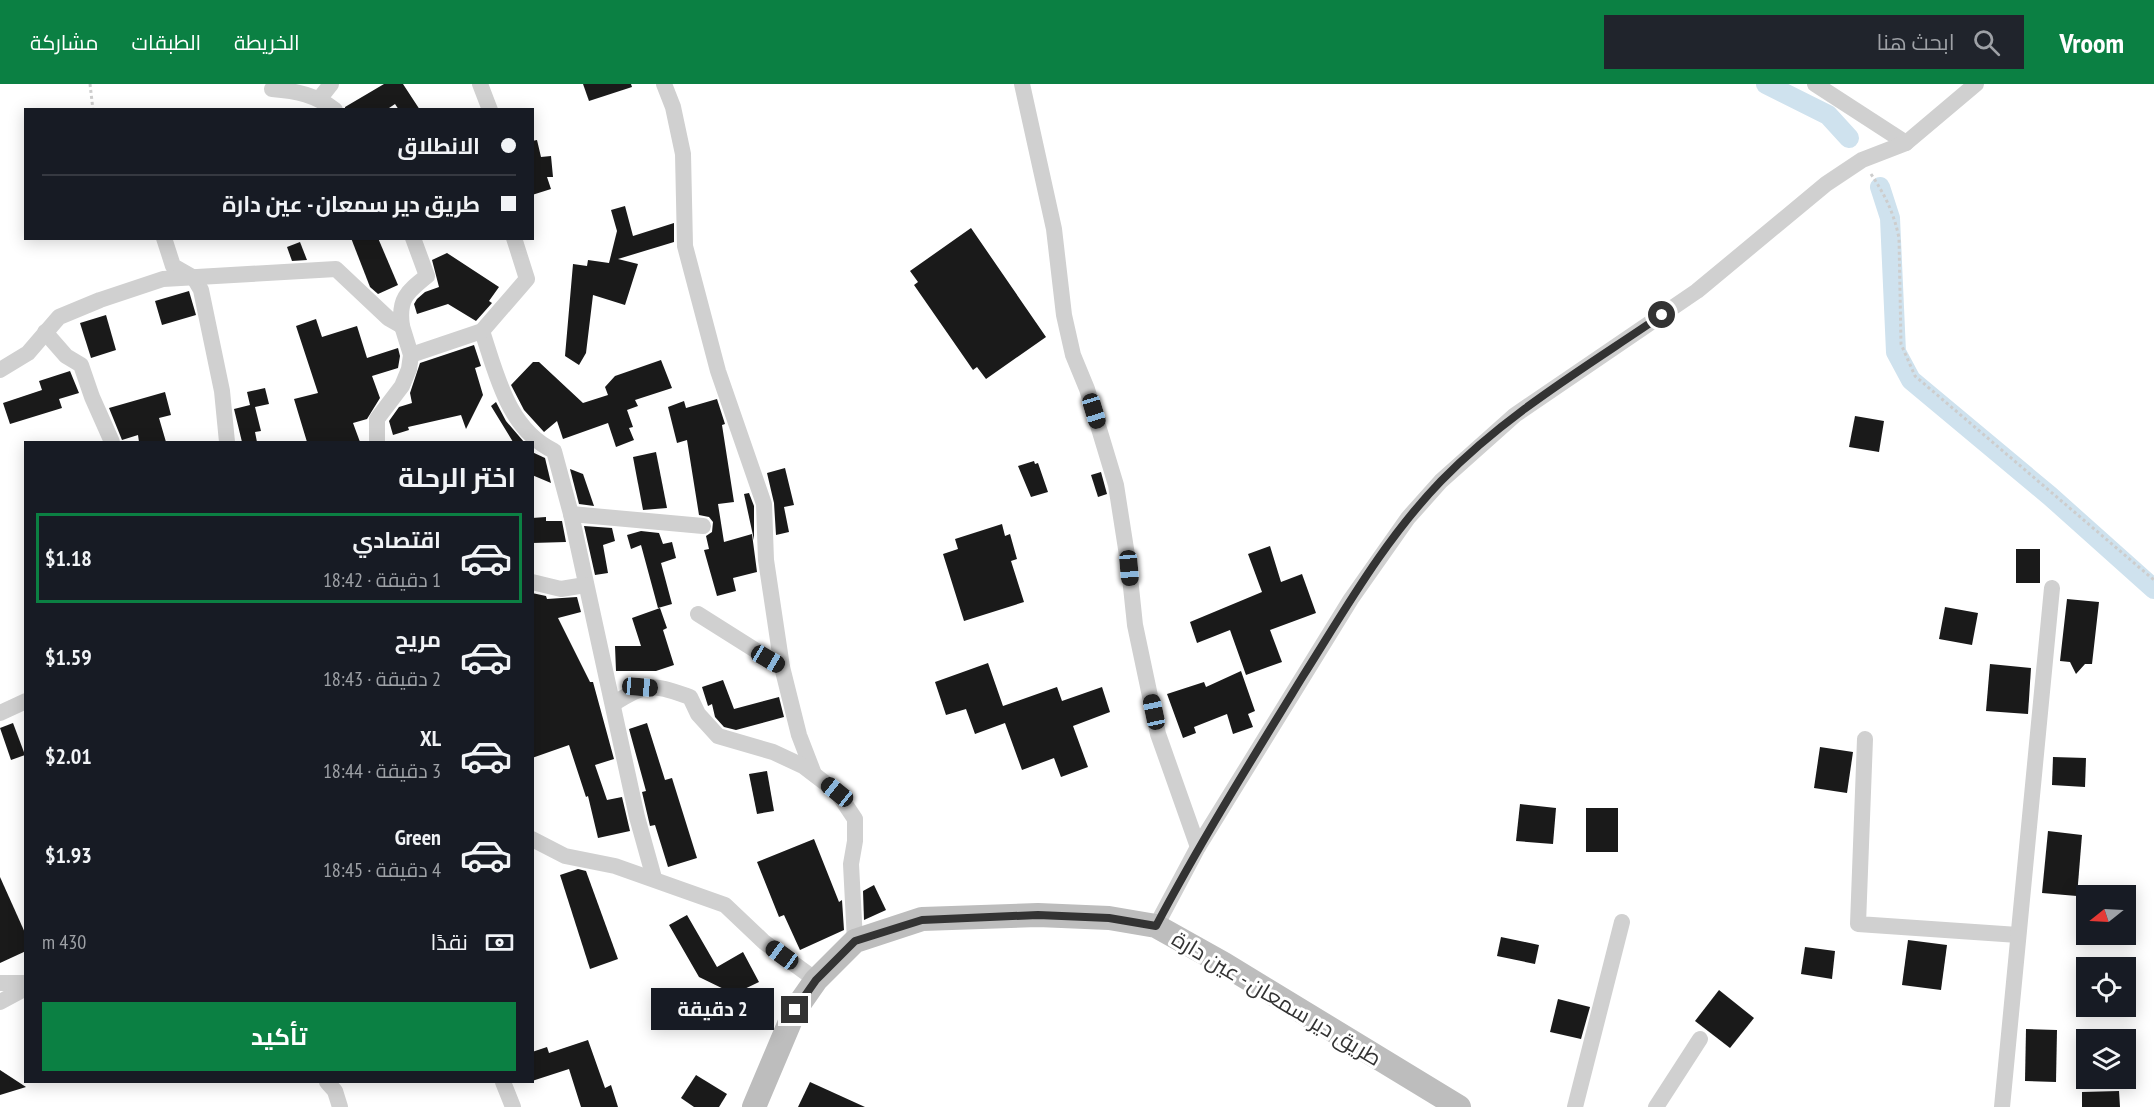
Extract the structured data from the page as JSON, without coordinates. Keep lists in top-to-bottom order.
{
  "streets": {
    "main road": ["طريق دير سمعان - عين دارة"]
  },
  "north": "left",
  "page": {
    "header": "Vroom",
    "search": "ابحث هنا",
    "nav": ["الخريطة", "الطبقات", "مشاركة"],
    "banner": ["الانطلاق", "طريق دير سمعان - عين دارة"],
    "heading": "اختر الرحلة",
    "list": [
      {
        "name": "اقتصادي",
        "note": "1 دقيقة · 18:42",
        "value": "$1.18"
      },
      {
        "name": "مريح",
        "note": "2 دقيقة · 18:43",
        "value": "$1.59"
      },
      {
        "name": "XL",
        "note": "3 دقيقة · 18:44",
        "value": "$2.01"
      },
      {
        "name": "Green",
        "note": "4 دقيقة · 18:45",
        "value": "$1.93"
      }
    ],
    "pay": ["نقدًا", "430 m"],
    "bubble": "2 دقيقة",
    "buttons": "تأكيد"
  }
}
